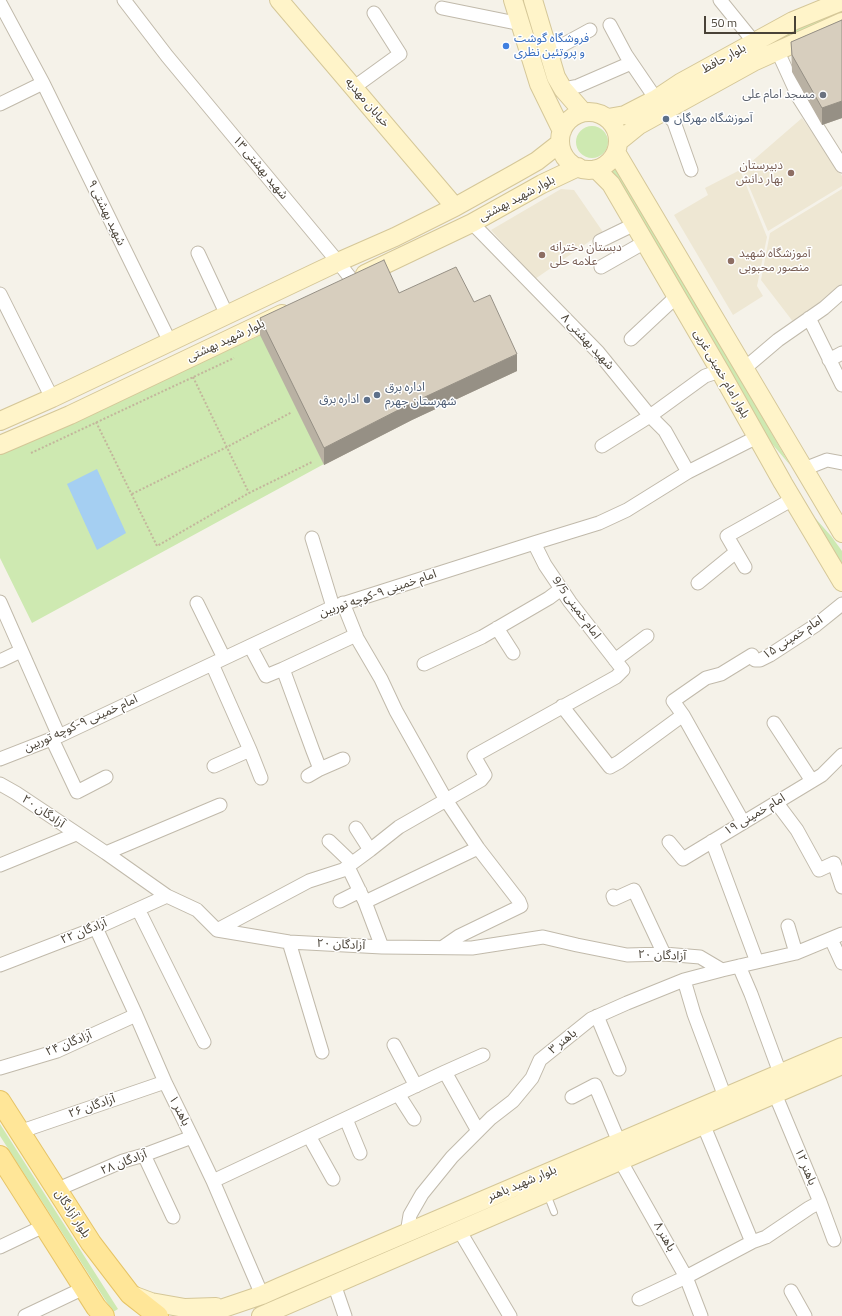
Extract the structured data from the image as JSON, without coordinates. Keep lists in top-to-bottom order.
{
  "streets": {
    "main road": [
      "بلوار حافظ",
      "خیابان مهدیه",
      "بلوار شهید بهشتی",
      "بلوار امام خمینی غربی",
      "بلوار شهید باهنر",
      "بلوار آزادگان"
    ],
    "street": [
      "شهید بهشتی ۱۳",
      "شهید بهشتی ۹",
      "شهید بهشتی ۸",
      "امام خمینی ۹-کوچه توربین",
      "امام خمینی 9/5",
      "امام خمینی ۱۵",
      "آزادگان ۲۰",
      "امام خمینی ۱۹",
      "آزادگان ۲۲",
      "باهنر ۳",
      "آزادگان ۲۴",
      "آزادگان ۲۶",
      "باهنر ۱",
      "آزادگان ۲۸",
      "باهنر ۱۲",
      "باهنر ۸"
    ]
  },
  "crossings": [
    ["بلوار حافظ", "بلوار شهید بهشتی"],
    ["بلوار حافظ", "بلوار امام خمینی غربی"],
    ["خیابان مهدیه", "بلوار شهید بهشتی"],
    ["شهید بهشتی ۱۳", "بلوار شهید بهشتی"],
    ["بلوار شهید بهشتی", "شهید بهشتی ۹"],
    ["بلوار شهید بهشتی", "شهید بهشتی ۸"],
    ["بلوار شهید بهشتی", "بلوار امام خمینی غربی"],
    ["شهید بهشتی ۸", "امام خمینی ۹-کوچه توربین"],
    ["بلوار امام خمینی غربی", "امام خمینی ۹-کوچه توربین"],
    ["امام خمینی ۹-کوچه توربین", "امام خمینی 9/5"],
    ["آزادگان ۲۰", "آزادگان ۲۲"],
    ["آزادگان ۲۰", "باهنر ۳"],
    ["آزادگان ۲۲", "باهنر ۱"],
    ["باهنر ۳", "بلوار شهید باهنر"],
    ["آزادگان ۲۴", "باهنر ۱"],
    ["آزادگان ۲۶", "باهنر ۱"],
    ["آزادگان ۲۶", "بلوار آزادگان"],
    ["باهنر ۱", "آزادگان ۲۸"],
    ["باهنر ۱", "بلوار شهید باهنر"],
    ["آزادگان ۲۸", "بلوار آزادگان"],
    ["باهنر ۱۲", "بلوار شهید باهنر"],
    ["بلوار شهید باهنر", "باهنر ۸"]
  ],
  "places": [
    "فروشگاه گوشت و پروتئین نظری",
    "مسجد امام علی",
    "آموزشگاه مهرگان",
    "دبیرستان بهار دانش",
    "دبستان دخترانه علامه حلی",
    "آموزشگاه شهید منصور محبوبی",
    "اداره برق شهرستان جهرم",
    "اداره برق"
  ],
  "scale_bar": "50 m"
}
